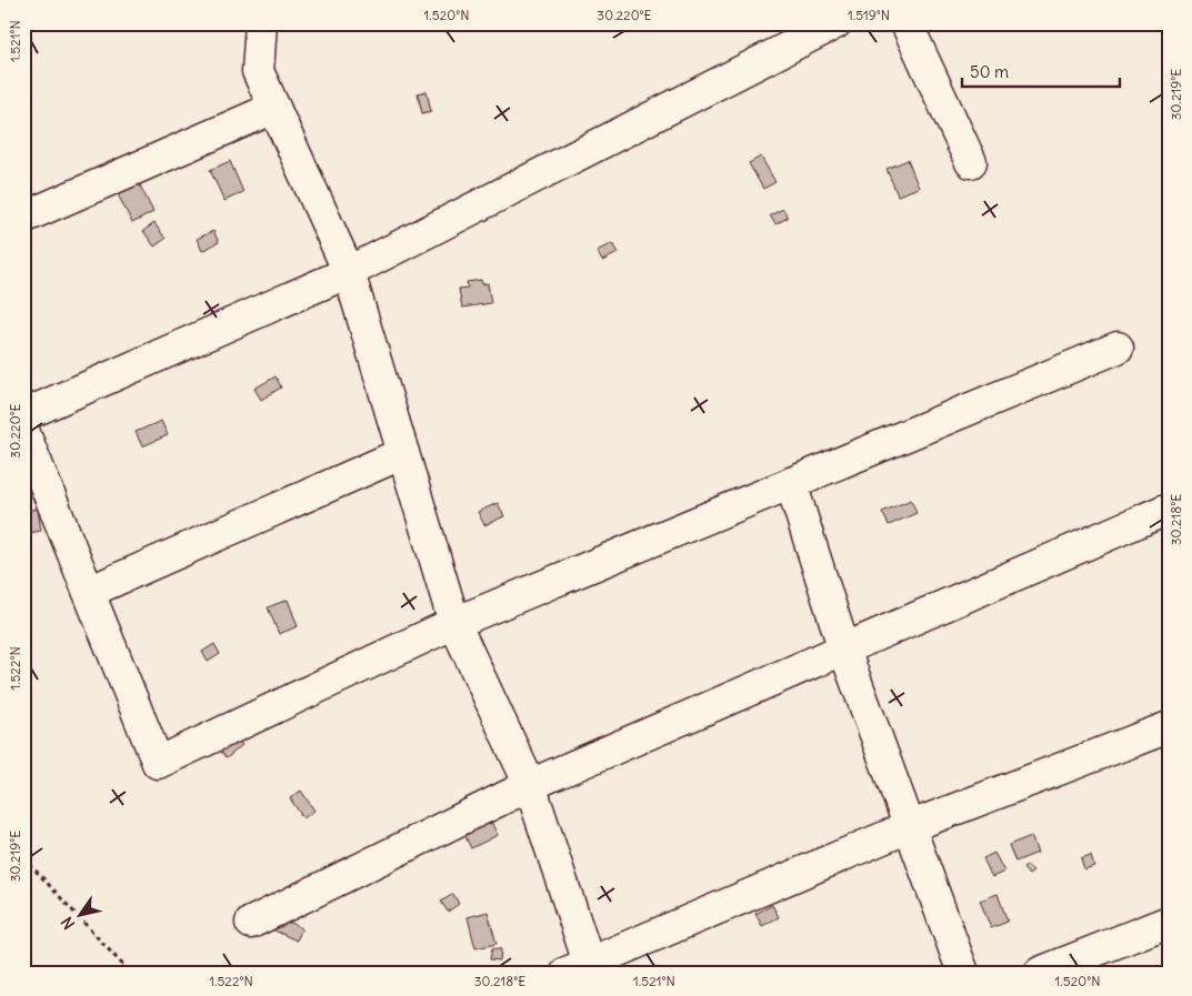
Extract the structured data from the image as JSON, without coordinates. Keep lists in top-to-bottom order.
{
  "scale_bar": "50 m",
  "north": "bottom left",
  "coordinates": [
    "1.520°N",
    "30.220°E",
    "1.519°N",
    "1.521°N",
    "30.219°E",
    "30.218°E",
    "1.522°N"
  ]
}
